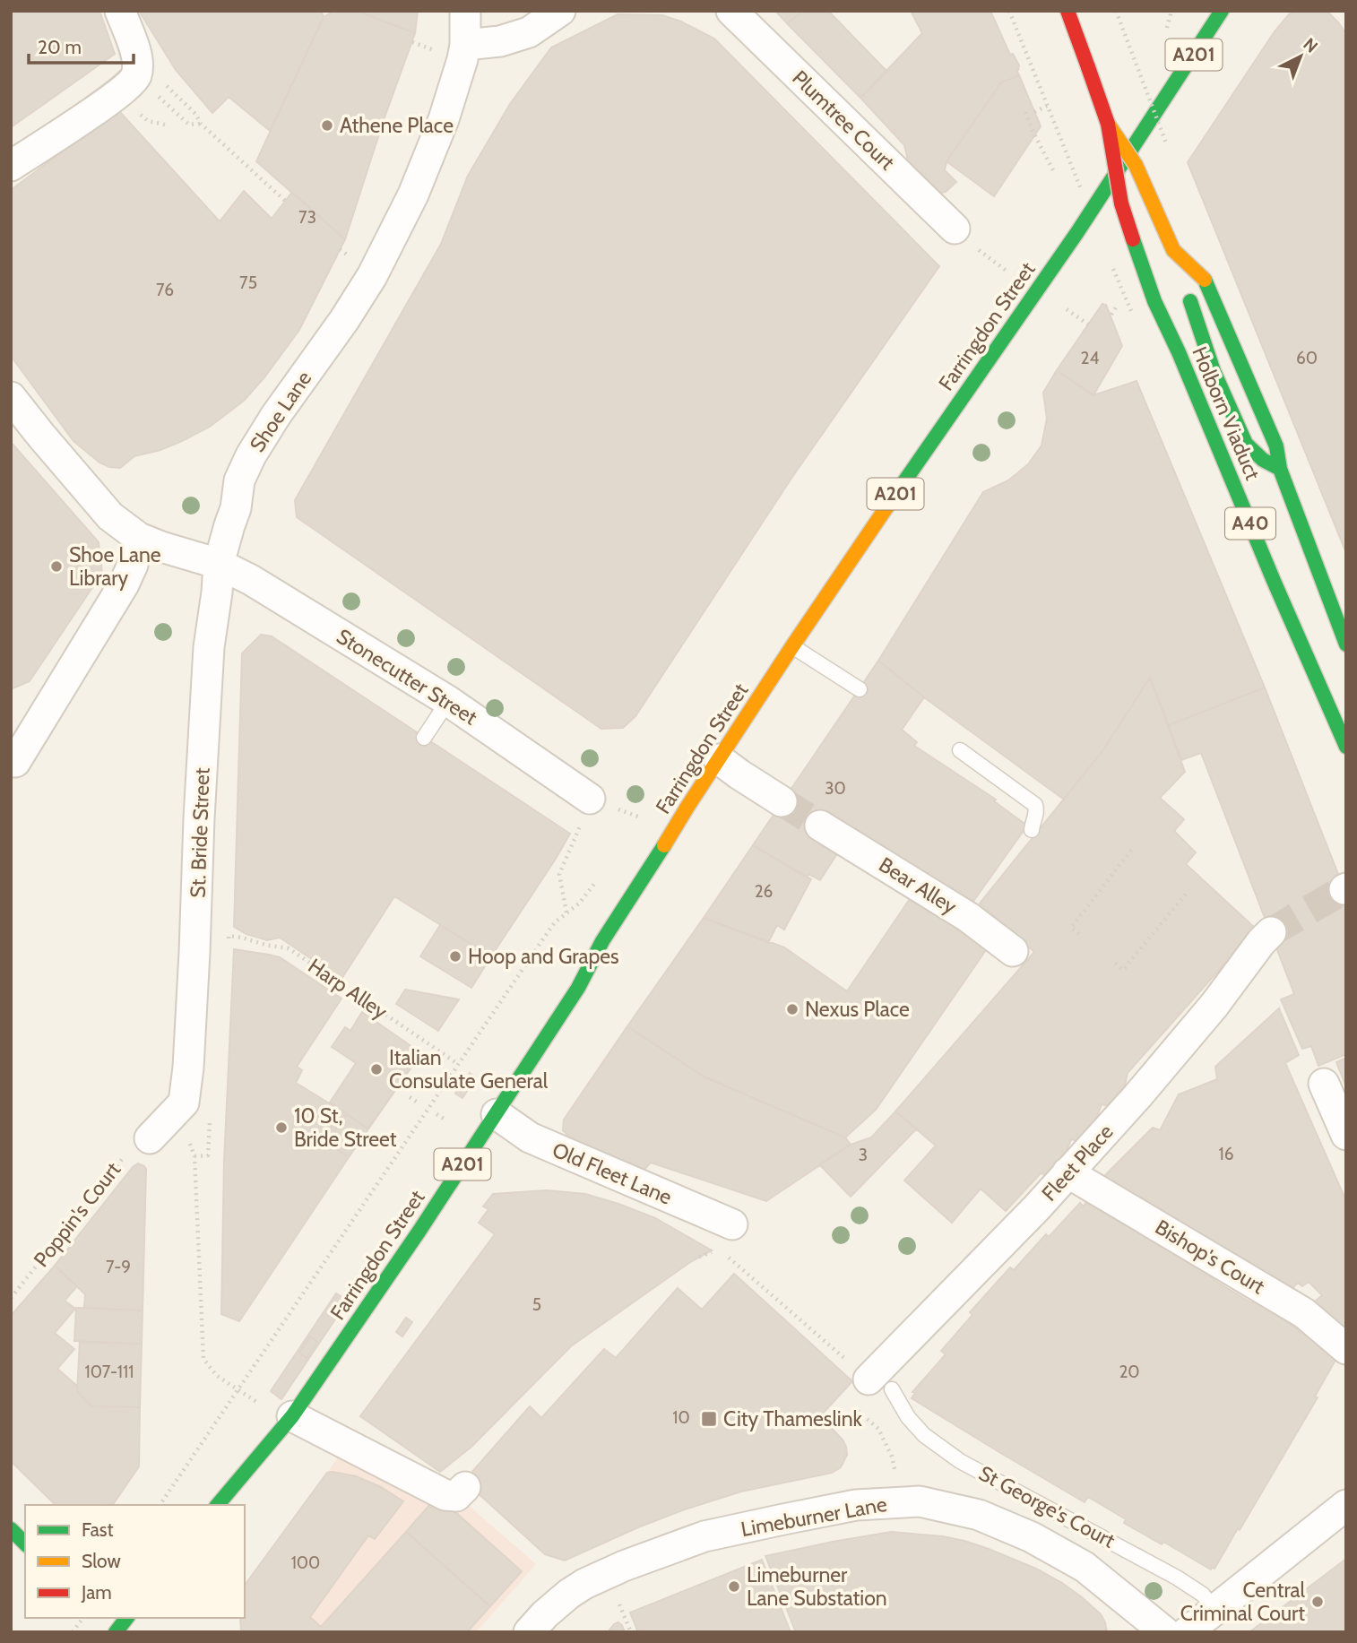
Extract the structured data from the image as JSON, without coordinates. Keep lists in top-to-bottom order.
{
  "streets": {
    "main road": [
      "A201",
      "Farringdon Street",
      "Holborn Viaduct",
      "A40"
    ],
    "street": [
      "Plumtree Court",
      "Shoe Lane",
      "Stonecutter Street",
      "St. Bride Street",
      "Bear Alley",
      "Fleet Place",
      "Old Fleet Lane",
      "Bishop's Court",
      "Limeburner Lane"
    ],
    "lane": ["St George's Court"],
    "path": ["Harp Alley", "Poppin's Court"]
  },
  "crossings": [
    ["Farringdon Street", "Harp Alley"],
    ["Farringdon Street", "Old Fleet Lane"],
    ["Shoe Lane", "Stonecutter Street"],
    ["Shoe Lane", "St. Bride Street"],
    ["Stonecutter Street", "St. Bride Street"],
    ["Fleet Place", "Bishop's Court"],
    ["Fleet Place", "St George's Court"]
  ],
  "places": {
    "other": [
      "Athene Place",
      "Shoe Lane Library",
      "Hoop and Grapes",
      "Nexus Place",
      "Italian Consulate General",
      "10 St, Bride Street",
      "Limeburner Lane Substation",
      "Central Criminal Court"
    ],
    "transit": ["City Thameslink"]
  },
  "house_numbers": [
    "73",
    "75",
    "76",
    "24",
    "60",
    "30",
    "26",
    "16",
    "3",
    "7-9",
    "5",
    "107-111",
    "20",
    "10",
    "100"
  ],
  "legend": ["Fast", "Slow", "Jam"],
  "scale_bar": "20 m",
  "north": "top right"
}
